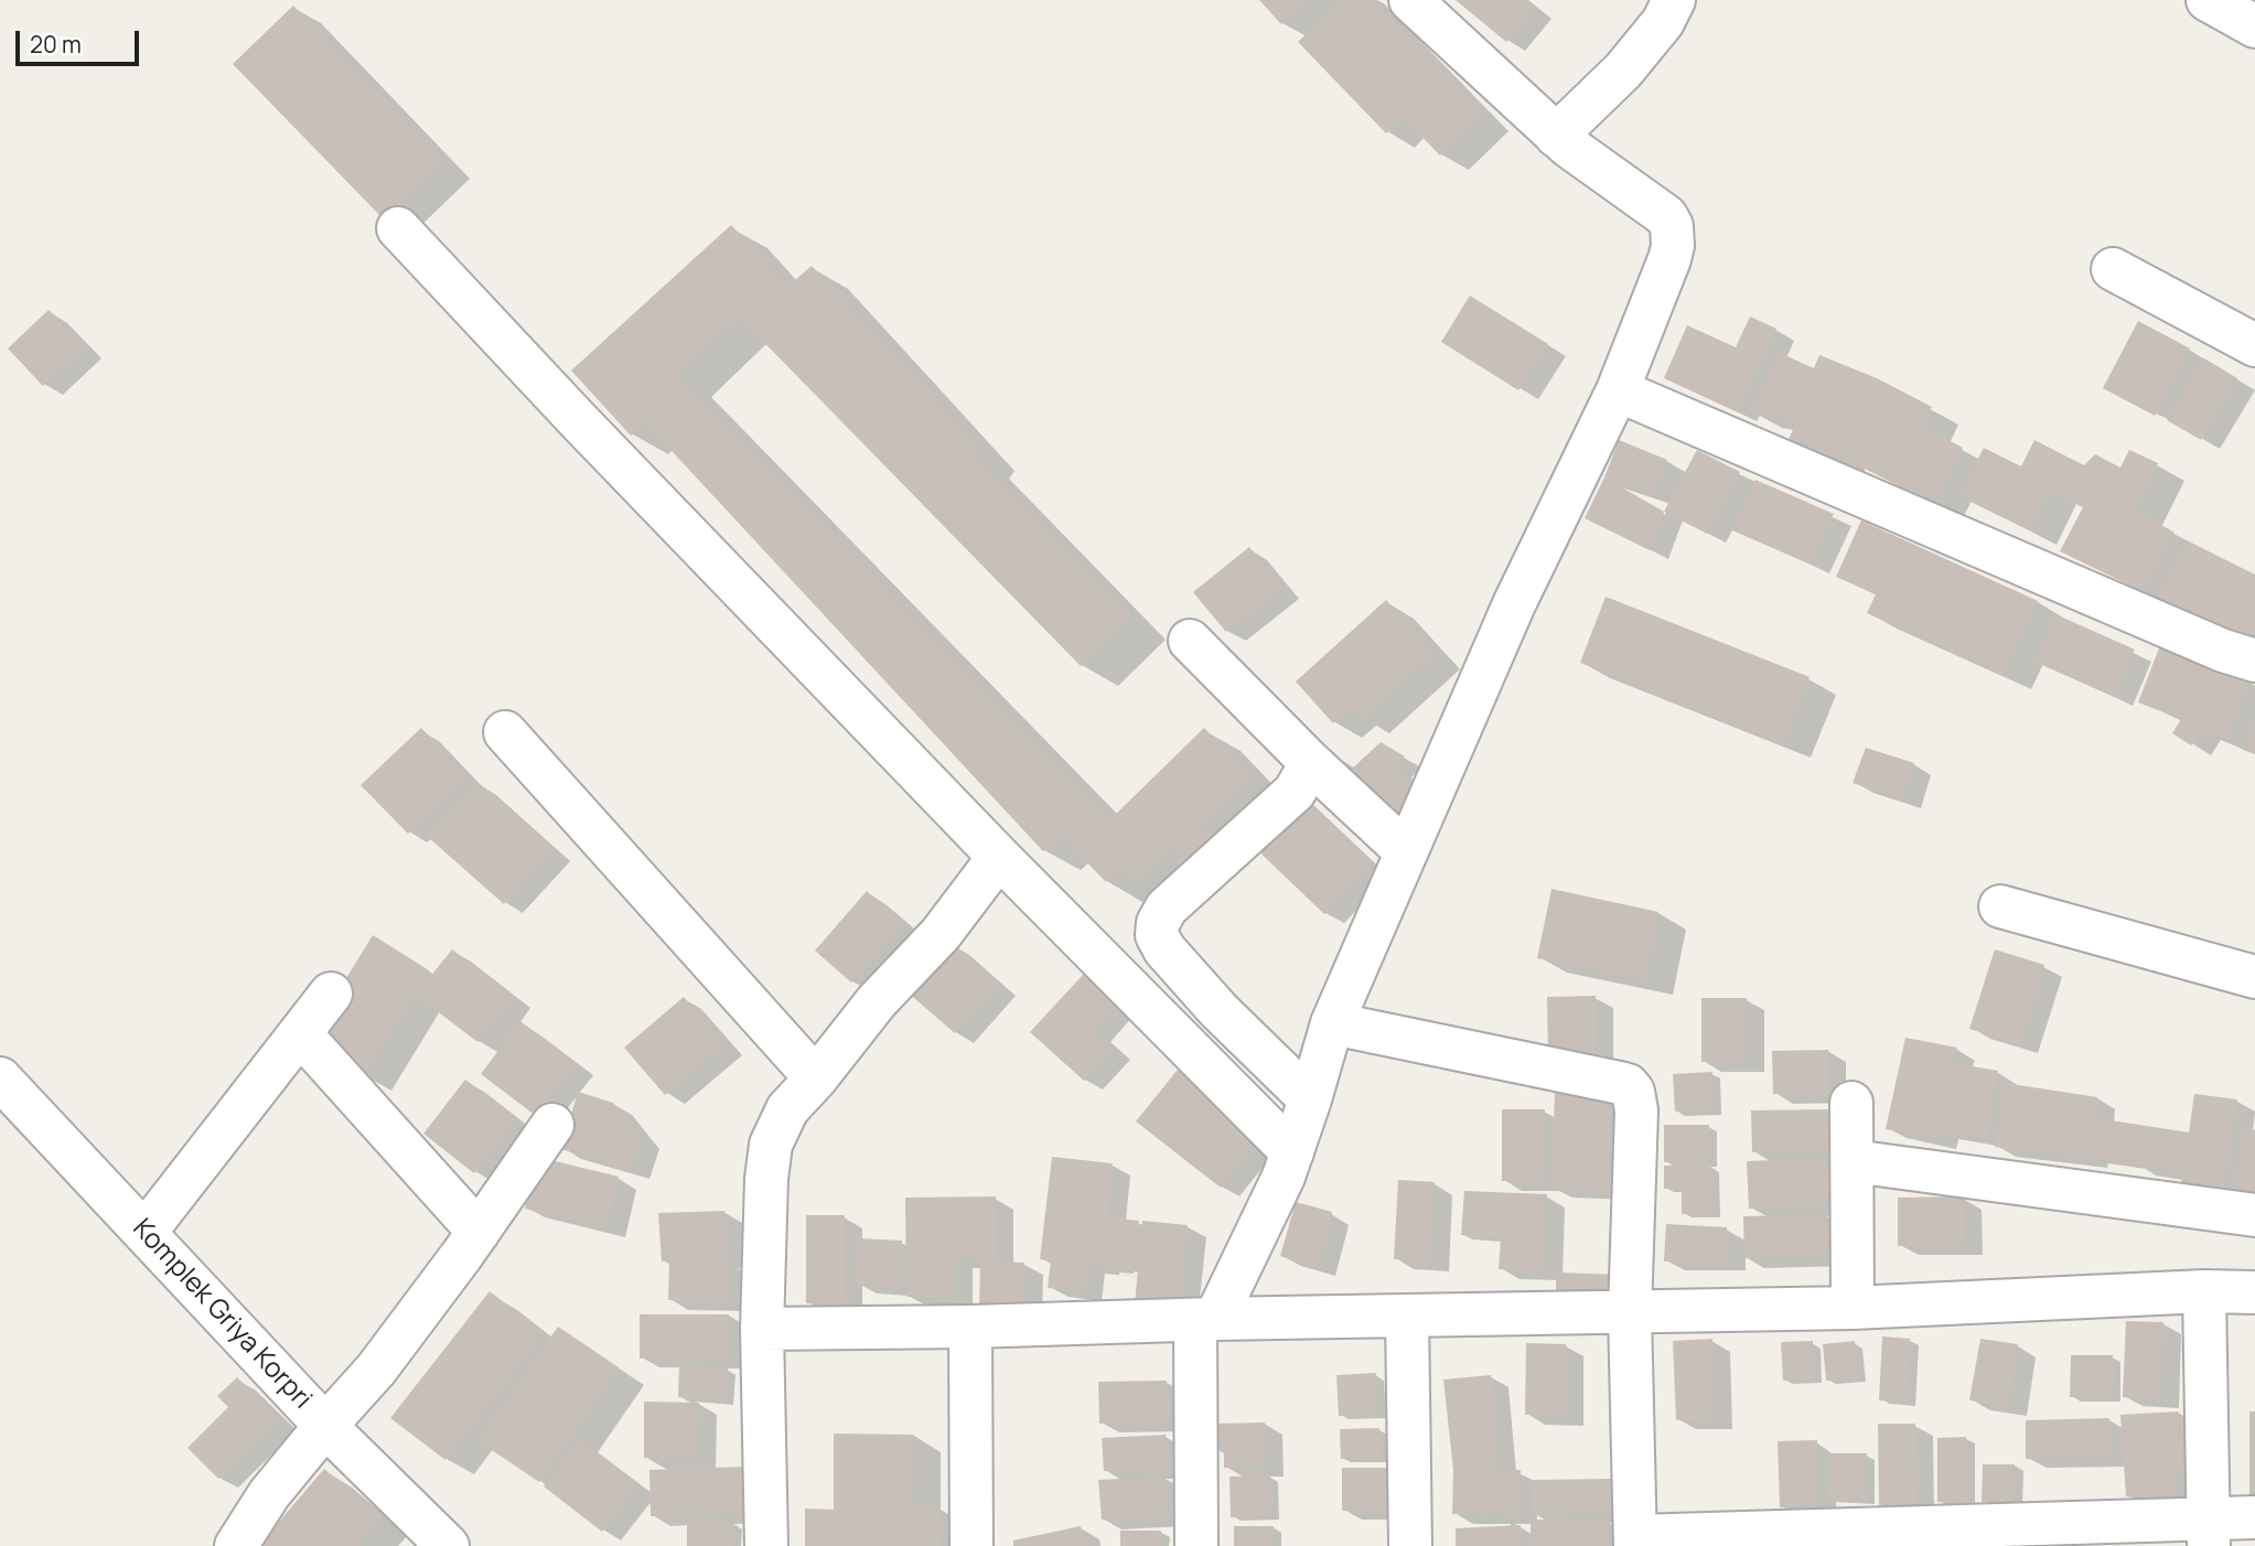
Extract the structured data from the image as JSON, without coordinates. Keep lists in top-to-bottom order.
{
  "streets": {
    "street": ["Komplek Griya Korpri"]
  },
  "scale_bar": "20 m"
}
